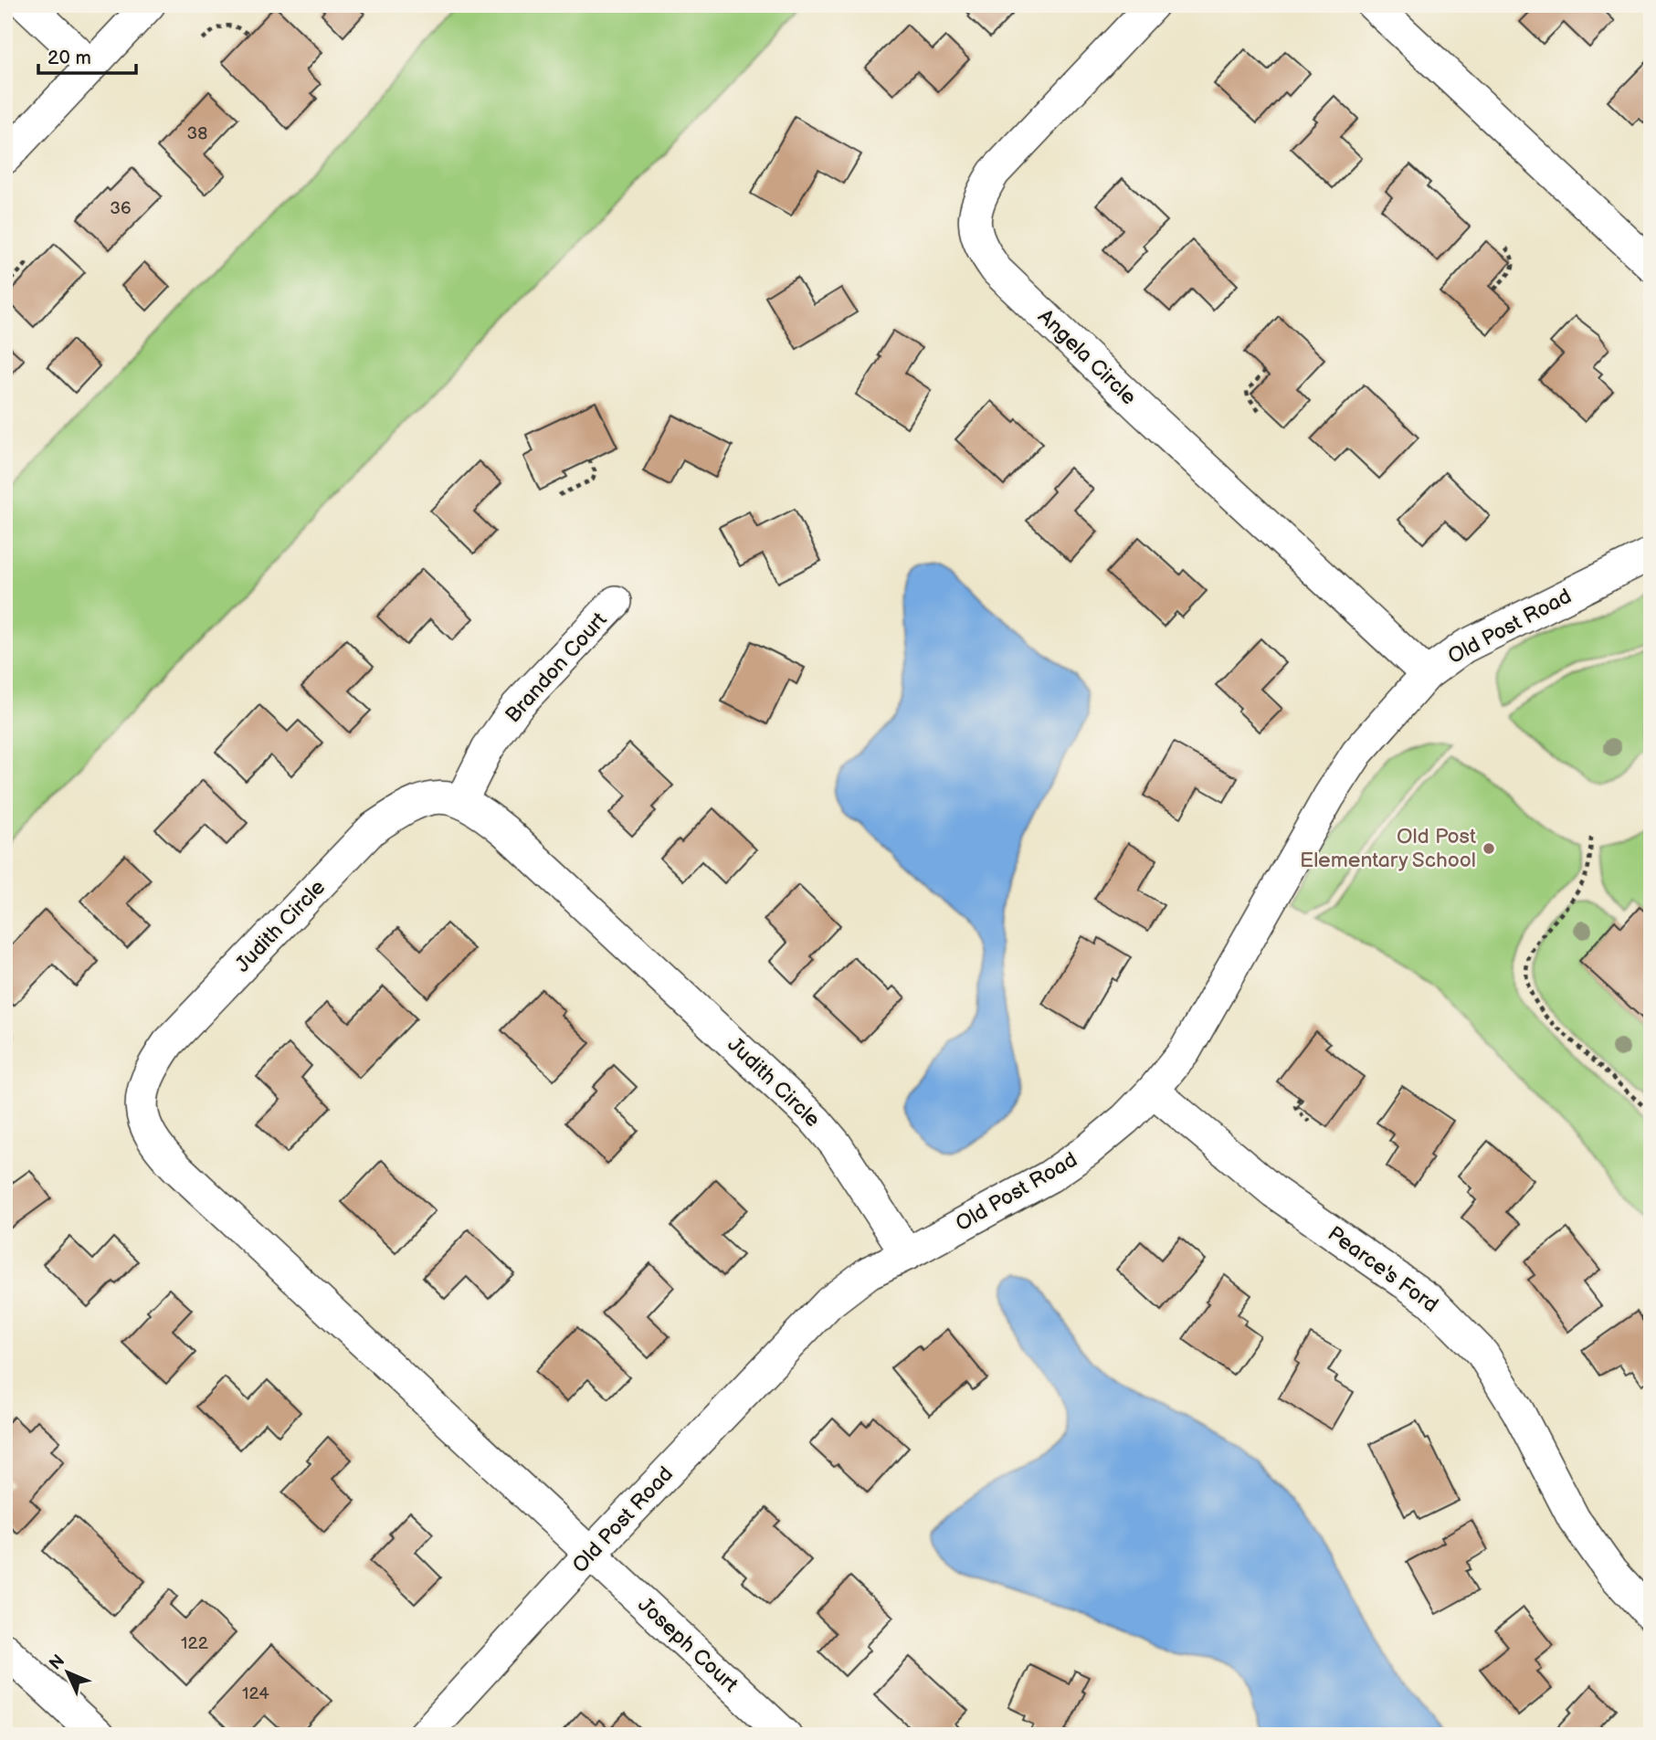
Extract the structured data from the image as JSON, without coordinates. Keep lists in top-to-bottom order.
{
  "streets": {
    "street": [
      "Angela Circle",
      "Old Post Road",
      "Brandon Court",
      "Judith Circle",
      "Pearce's Ford",
      "Joseph Court"
    ]
  },
  "crossings": [
    ["Angela Circle", "Old Post Road"],
    ["Old Post Road", "Judith Circle"],
    ["Old Post Road", "Pearce's Ford"],
    ["Old Post Road", "Joseph Court"],
    ["Brandon Court", "Judith Circle"],
    ["Judith Circle", "Joseph Court"]
  ],
  "places": ["Old Post Elementary School"],
  "house_numbers": [
    "38",
    "36",
    "122",
    "124"
  ],
  "scale_bar": "20 m",
  "north": "top left"
}
